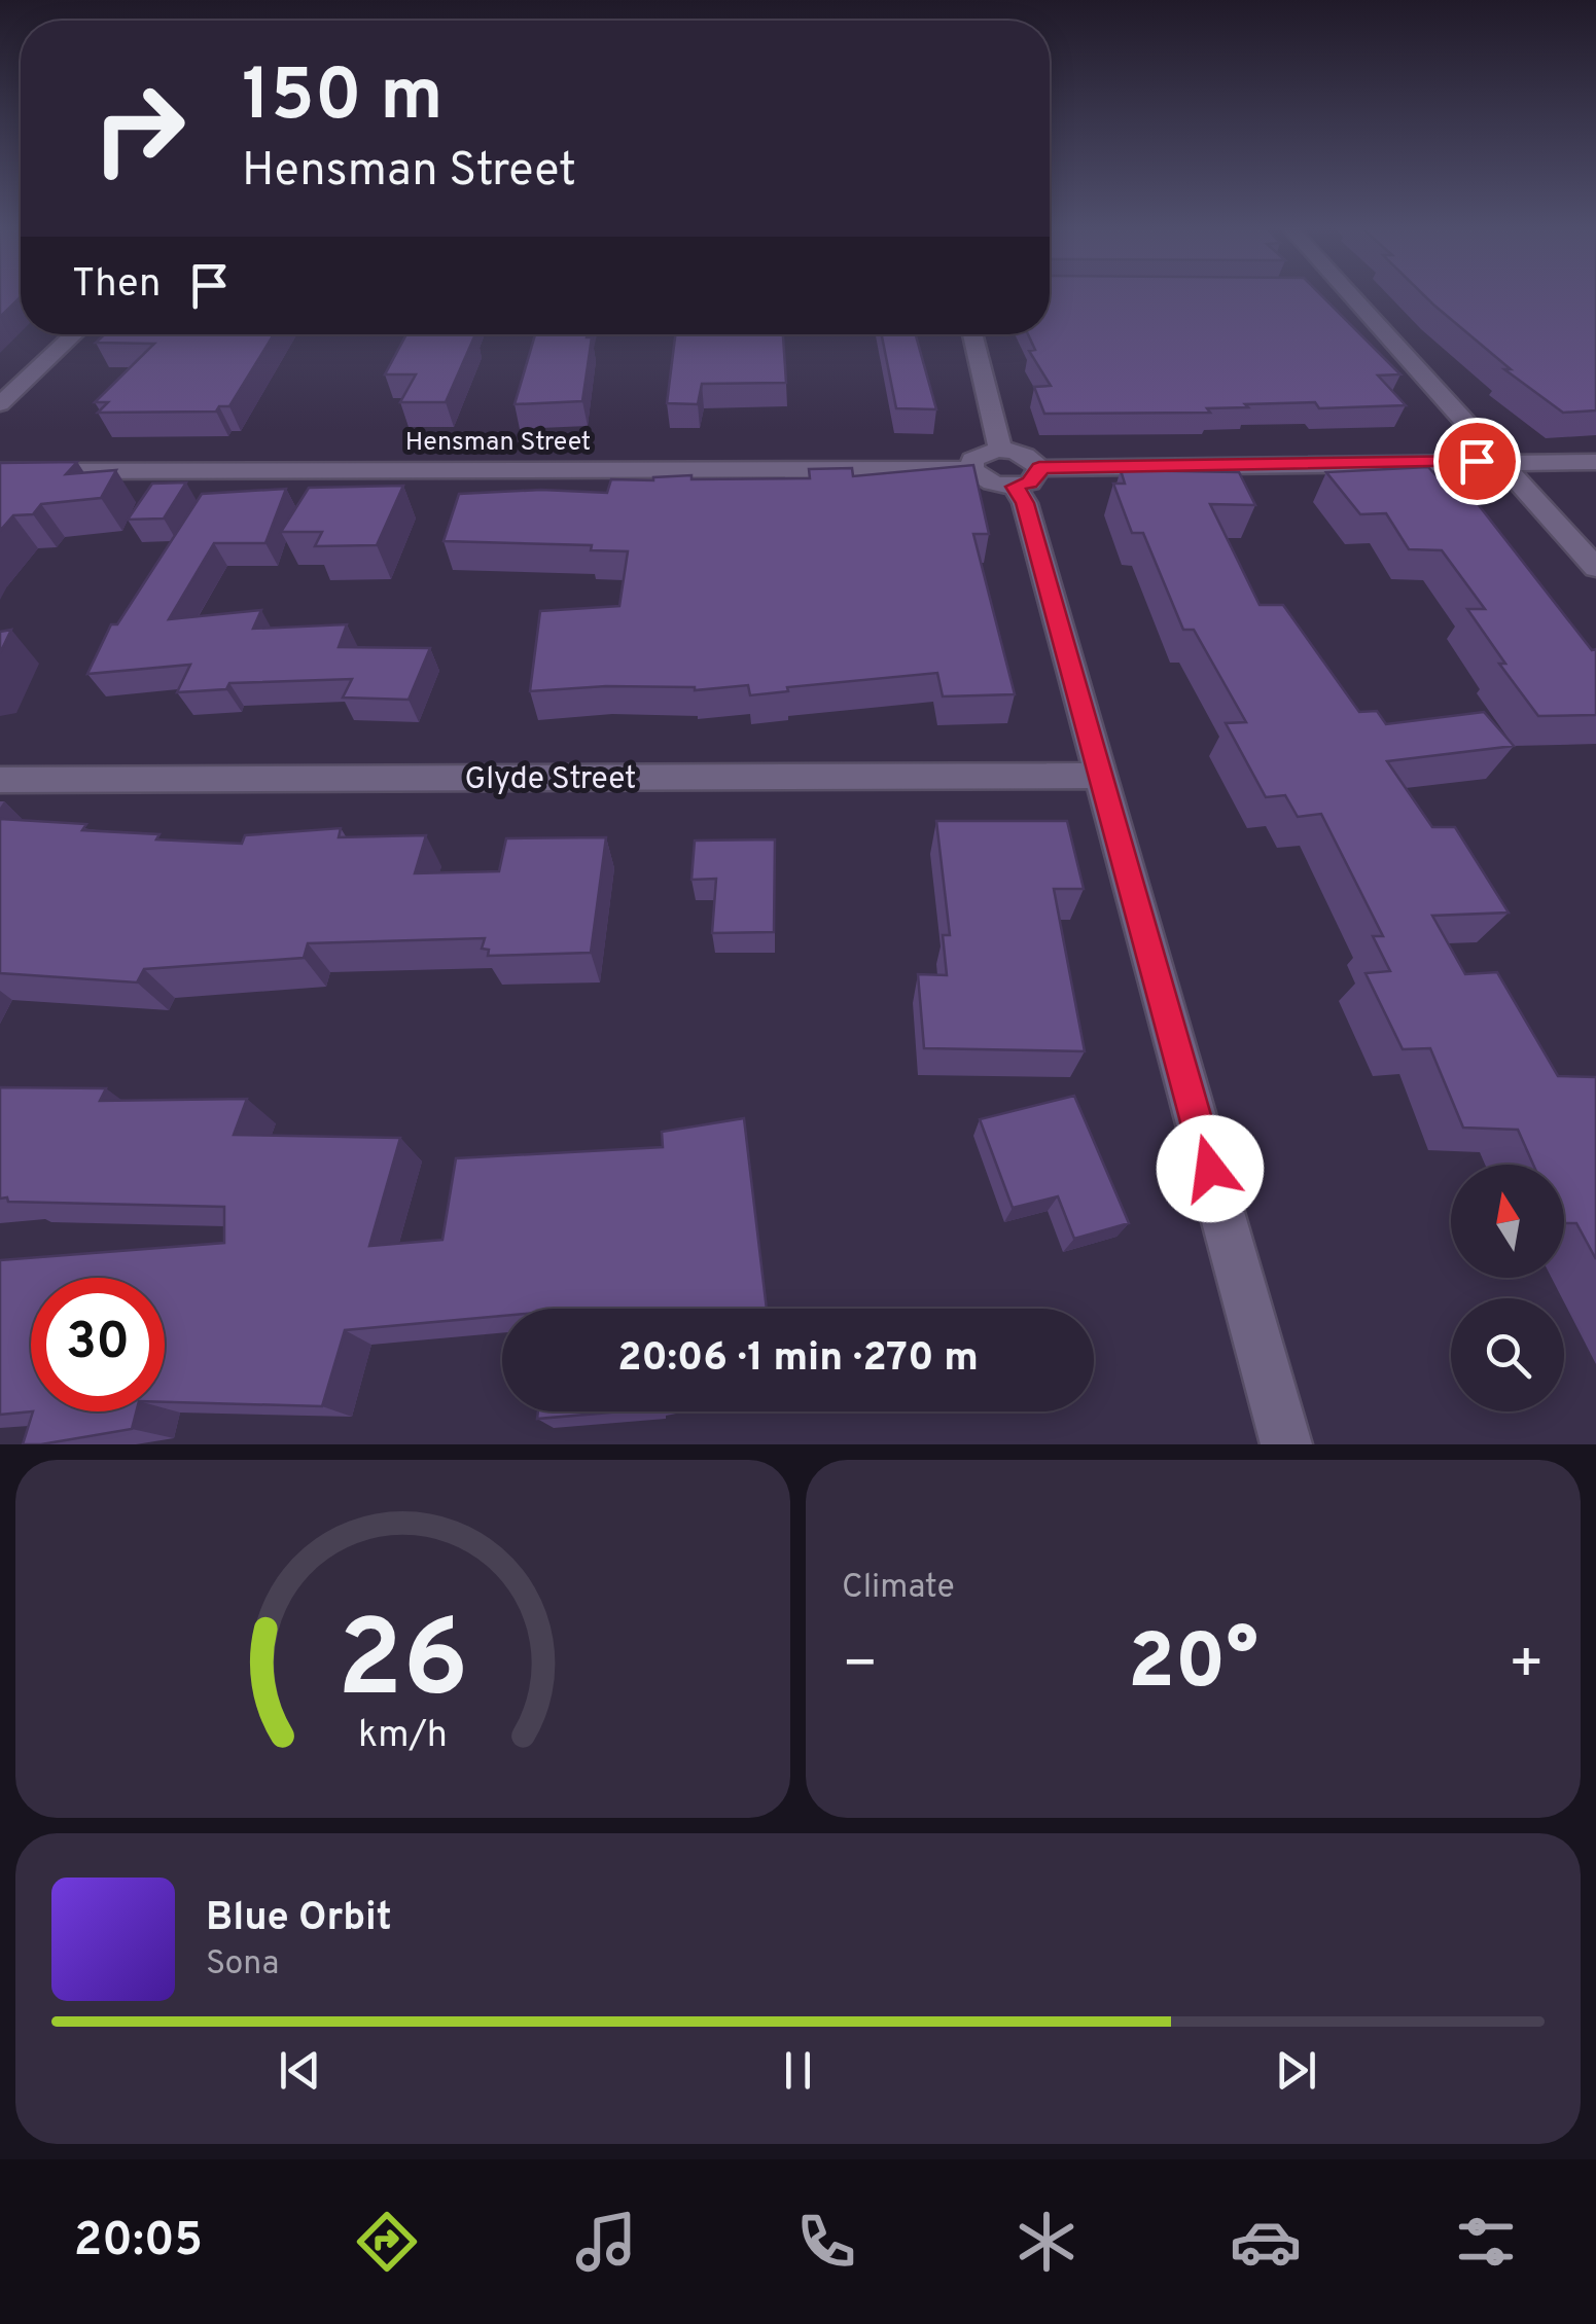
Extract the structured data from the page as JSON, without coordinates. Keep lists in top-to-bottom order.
{
  "streets": {
    "street": ["Hensman Street", "Glyde Street"]
  },
  "north": "top",
  "page": {
    "turn": ["150 m", "Hensman Street"],
    "then": "Then",
    "limit": "30",
    "trip": "20:06 · 1 min · 270 m",
    "tile": "Climate",
    "heat": ["−", "20°", "+"],
    "song": ["Blue Orbit", "Sona"],
    "tabs": "20:05",
    "gauge": ["26", "km/h"]
  }
}
